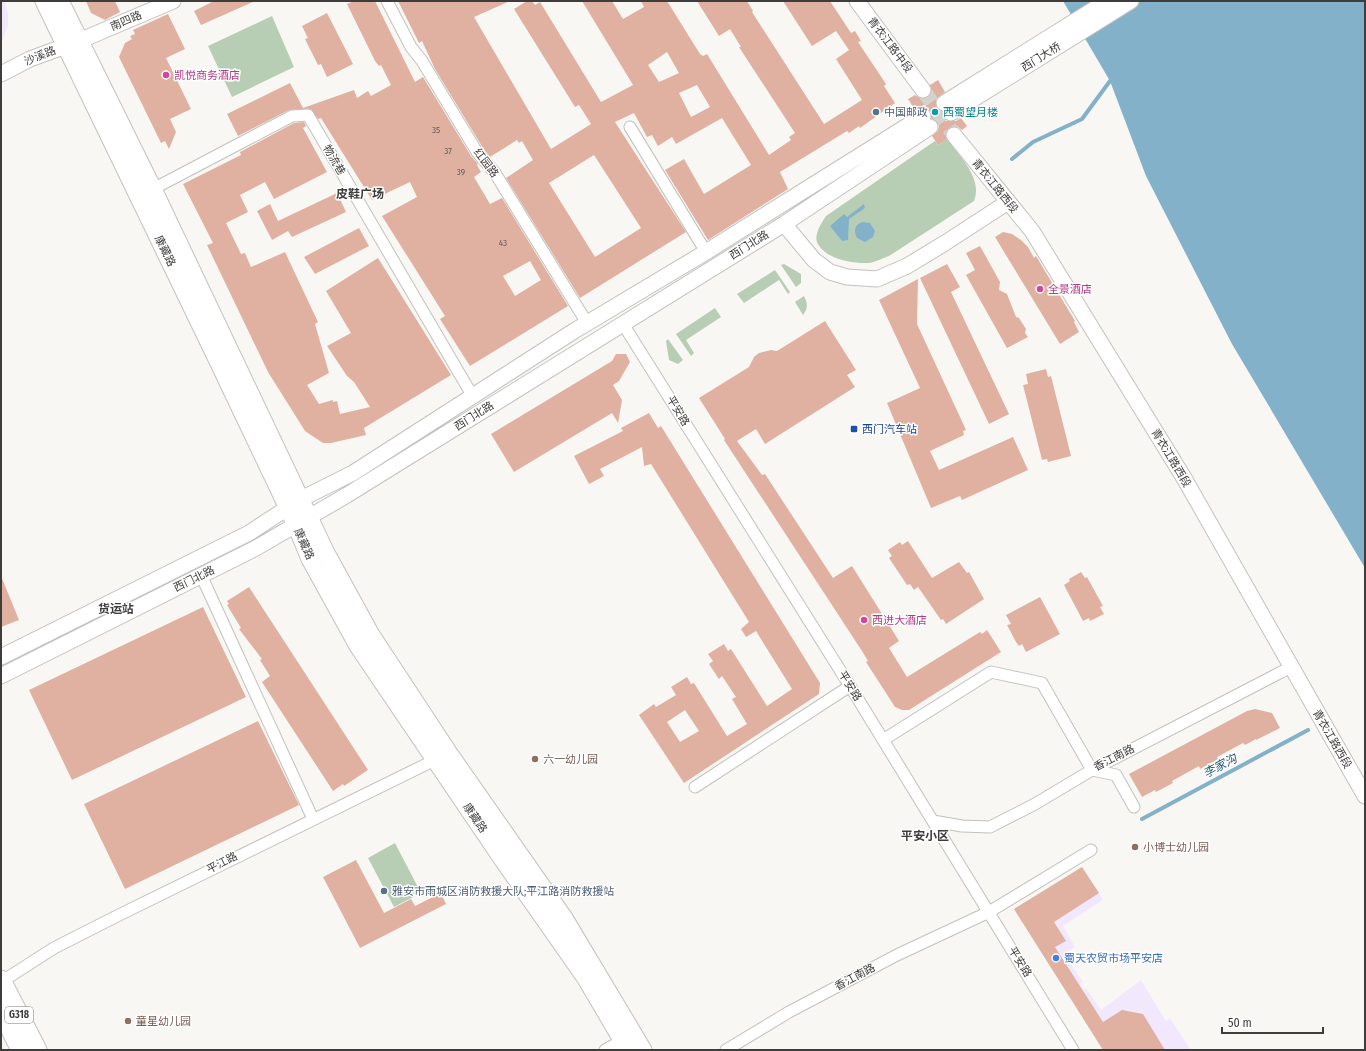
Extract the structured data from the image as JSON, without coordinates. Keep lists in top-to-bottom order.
{
  "streets": {
    "highway": ["G318"],
    "main road": [
      "南四路",
      "青衣江路中段",
      "沙溪路",
      "西门大桥",
      "青衣江路西段",
      "西门北路",
      "康藏路"
    ],
    "street": [
      "物流巷",
      "红园路",
      "平安路",
      "香江南路",
      "平江路"
    ]
  },
  "crossings": [
    ["南四路", "沙溪路"],
    ["南四路", "康藏路"],
    ["沙溪路", "康藏路"],
    ["物流巷", "西门北路"],
    ["物流巷", "康藏路"],
    ["红园路", "西门北路"],
    ["青衣江路西段", "香江南路"],
    ["西门北路", "康藏路"],
    ["西门北路", "平安路"],
    ["康藏路", "平江路"],
    ["平安路", "香江南路"],
    ["平江路", "G318"]
  ],
  "districts": ["皮鞋广场", "货运站", "平安小区"],
  "water": ["李家沟"],
  "places": {
    "other": [
      "凯悦商务酒店",
      "中国邮政",
      "西蜀望月楼",
      "全景酒店",
      "西进大酒店",
      "六一幼儿园",
      "小博士幼儿园",
      "雅安市雨城区消防救援大队;平江路消防救援站",
      "蜀天农贸市场平安店",
      "童星幼儿园"
    ],
    "transit": ["西门汽车站"]
  },
  "house_numbers": [
    "35",
    "37",
    "39",
    "43"
  ],
  "scale_bar": "50 m"
}
